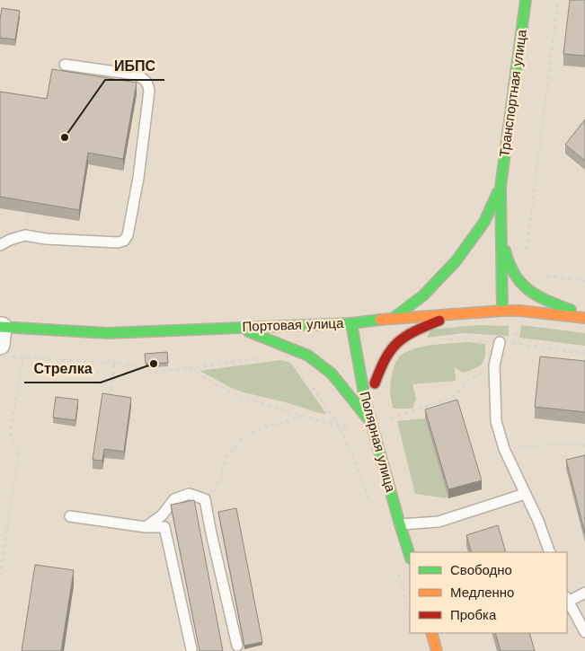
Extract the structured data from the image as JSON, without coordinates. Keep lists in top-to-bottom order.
{
  "streets": {
    "main road": ["Транспортная улица", "Портовая улица", "Полярная улица"]
  },
  "crossings": [
    ["Транспортная улица", "Портовая улица"],
    ["Портовая улица", "Полярная улица"]
  ],
  "places": ["ИБПС", "Стрелка"],
  "legend": ["Свободно", "Медленно", "Пробка"]
}
